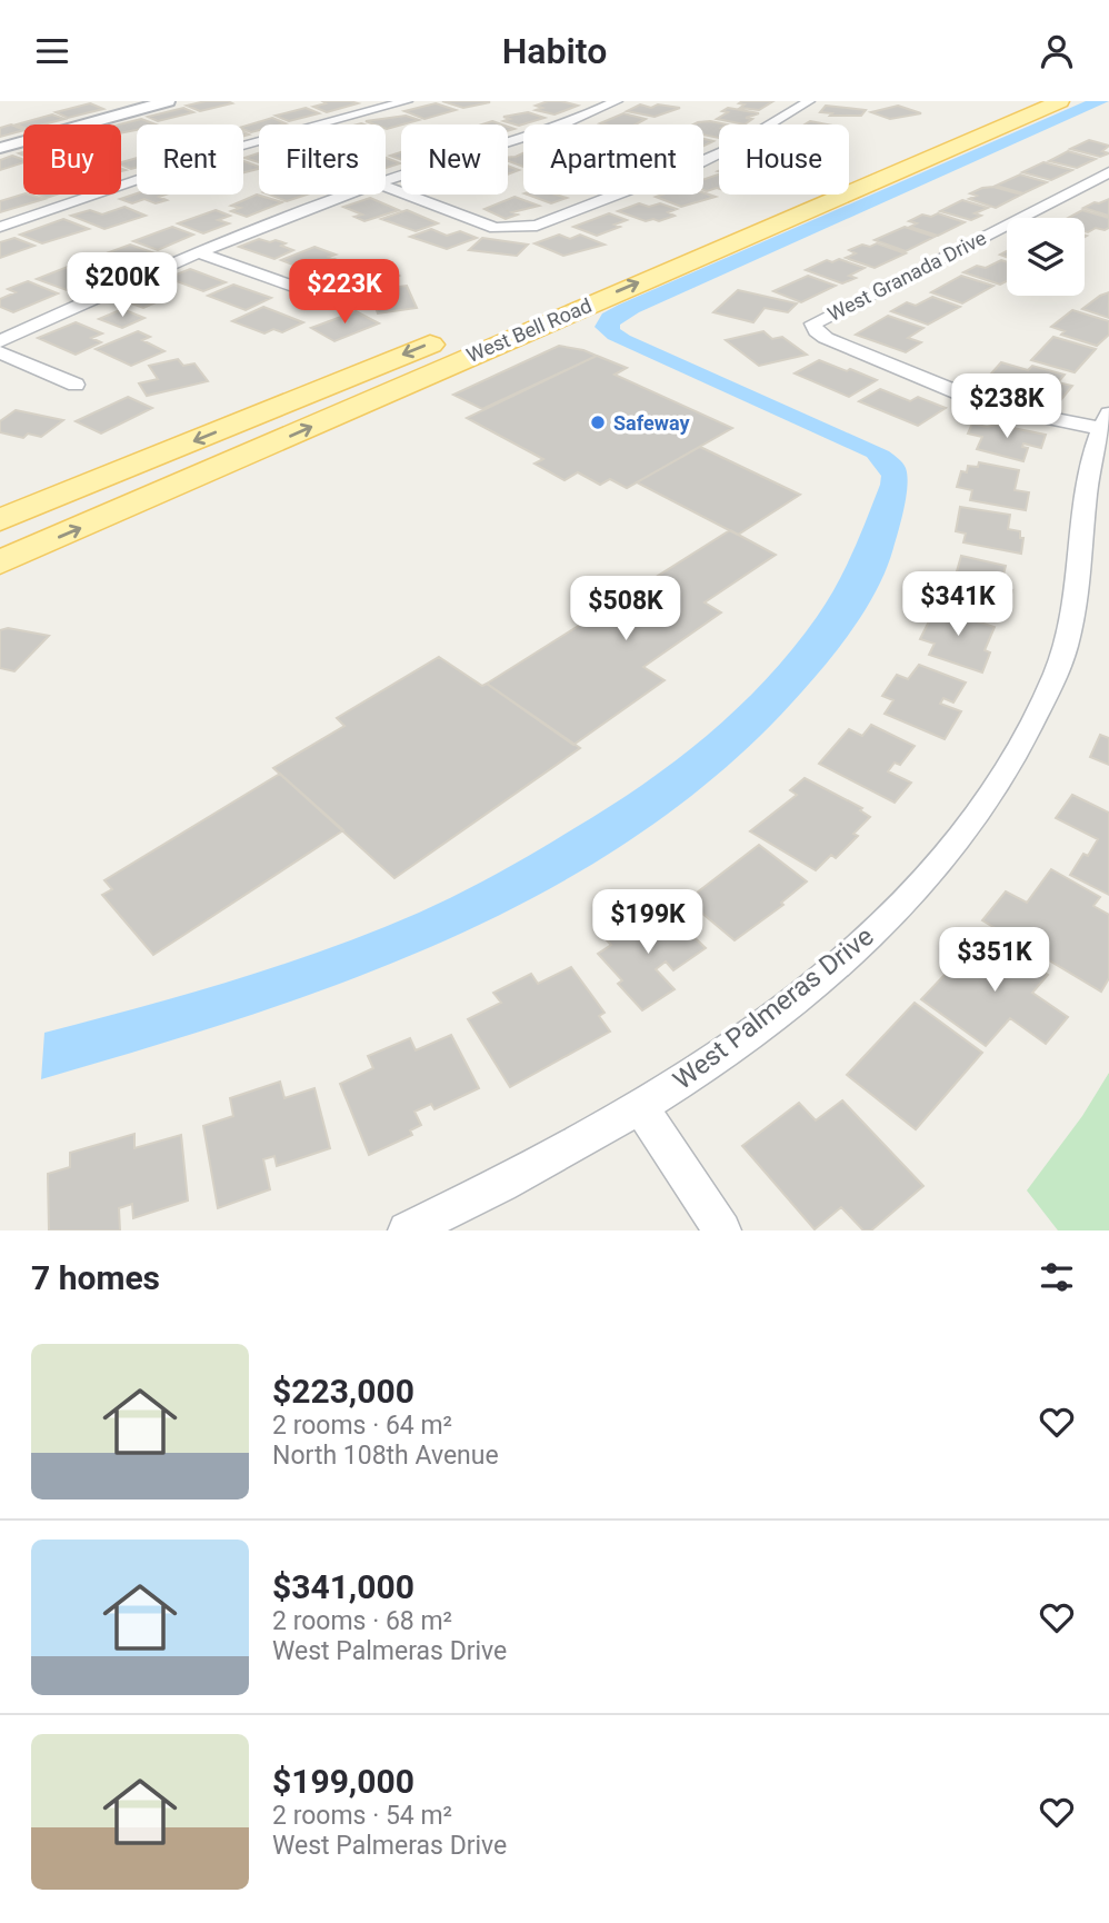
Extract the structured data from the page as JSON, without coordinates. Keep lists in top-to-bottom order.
{
  "streets": {
    "main road": ["West Bell Road"],
    "street": ["West Granada Drive", "West Palmeras Drive"]
  },
  "crossings": [
    ["West Granada Drive", "West Palmeras Drive"]
  ],
  "places": ["Safeway"],
  "page": {
    "header": "Habito",
    "chip": [
      "Buy",
      "Rent",
      "Filters",
      "New",
      "Apartment",
      "House"
    ],
    "price": [
      "$200K",
      "$223K",
      "$238K",
      "$341K",
      "$508K",
      "$199K",
      "$351K"
    ],
    "heading": "7 homes",
    "list": [
      {
        "name": "$223,000",
        "note": "2 rooms · 64 m² · North 108th Avenue"
      },
      {
        "name": "$341,000",
        "note": "2 rooms · 68 m² · West Palmeras Drive"
      },
      {
        "name": "$199,000",
        "note": "2 rooms · 54 m² · West Palmeras Drive"
      }
    ]
  }
}
